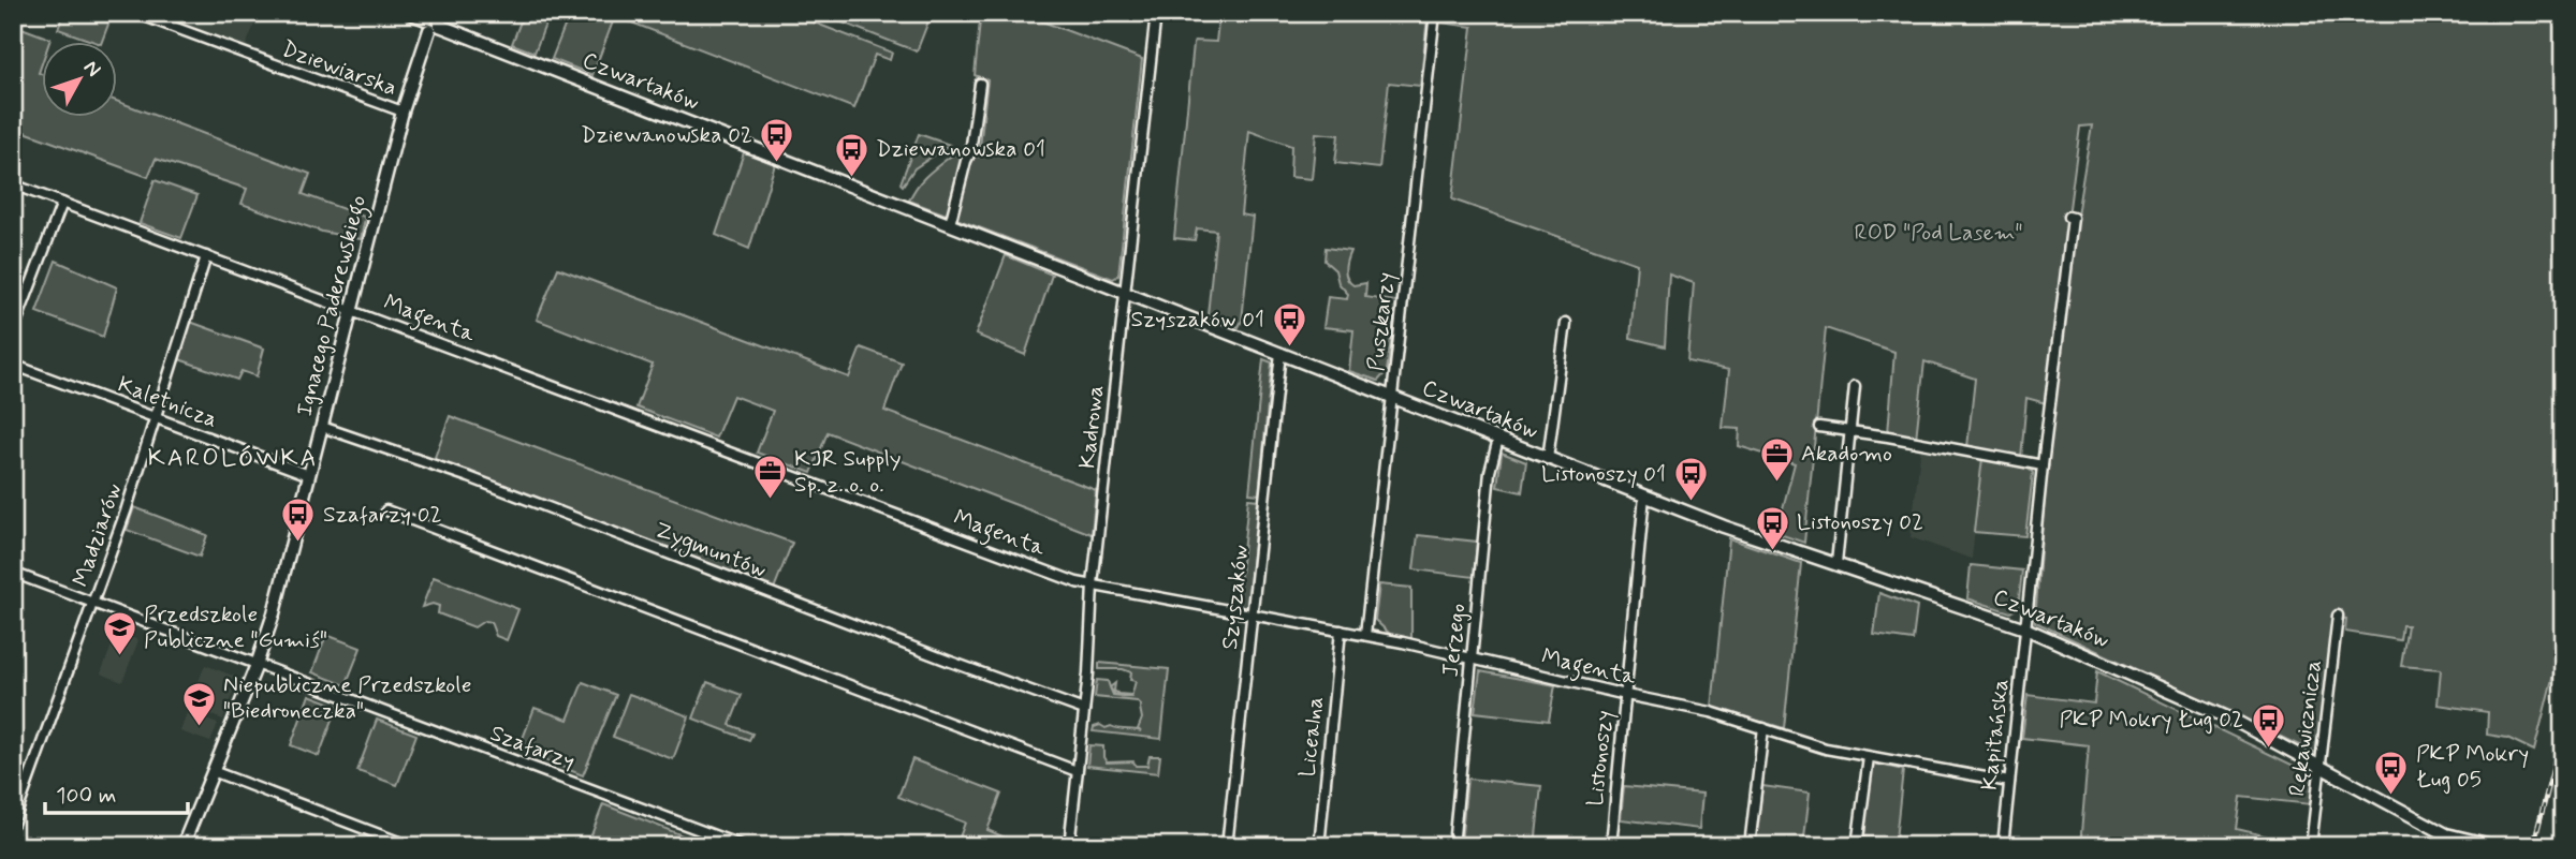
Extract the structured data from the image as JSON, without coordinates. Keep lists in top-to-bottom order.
{
  "streets": {
    "street": [
      "Dziewiarska",
      "Czwartaków",
      "Ignacego Paderewskiego",
      "Magenta",
      "Puszkarzy",
      "Kaletnicza",
      "Kadrowa",
      "Madziarów",
      "Zygmuntów",
      "Szyszaków",
      "Jerzego",
      "Rękawicznicza",
      "Kapitańska",
      "Licealna",
      "Szafarzy",
      "Listonoszy"
    ]
  },
  "crossings": [
    ["Dziewiarska", "Ignacego Paderewskiego"],
    ["Czwartaków", "Ignacego Paderewskiego"],
    ["Czwartaków", "Puszkarzy"],
    ["Czwartaków", "Kadrowa"],
    ["Czwartaków", "Szyszaków"],
    ["Czwartaków", "Jerzego"],
    ["Czwartaków", "Rękawicznicza"],
    ["Czwartaków", "Kapitańska"],
    ["Czwartaków", "Listonoszy"],
    ["Ignacego Paderewskiego", "Magenta"],
    ["Ignacego Paderewskiego", "Kaletnicza"],
    ["Ignacego Paderewskiego", "Zygmuntów"],
    ["Ignacego Paderewskiego", "Szafarzy"],
    ["Magenta", "Puszkarzy"],
    ["Magenta", "Kadrowa"],
    ["Magenta", "Madziarów"],
    ["Magenta", "Szyszaków"],
    ["Magenta", "Jerzego"],
    ["Magenta", "Kapitańska"],
    ["Magenta", "Licealna"],
    ["Magenta", "Listonoszy"],
    ["Kaletnicza", "Madziarów"],
    ["Kadrowa", "Zygmuntów"],
    ["Madziarów", "Szafarzy"]
  ],
  "districts": ["KAROLÓWKA"],
  "parks": ["ROD \"Pod Lasem\""],
  "places": {
    "bus stop": [
      "Dziewanowska 02",
      "Dziewanowska 01",
      "Szyszaków 01",
      "Listonoszy 01",
      "Szafarzy 02",
      "Listonoszy 02",
      "PKP Mokry Ług 02",
      "PKP Mokry Ług 05"
    ],
    "office": ["Akadomo", "KJR Supply Sp. z. o. o."],
    "school or university": ["Przedszkole Publiczne \"Gumiś\"", "Niepubliczne Przedszkole \"Biedroneczka\""]
  },
  "scale_bar": "100 m",
  "north": "top right"
}
